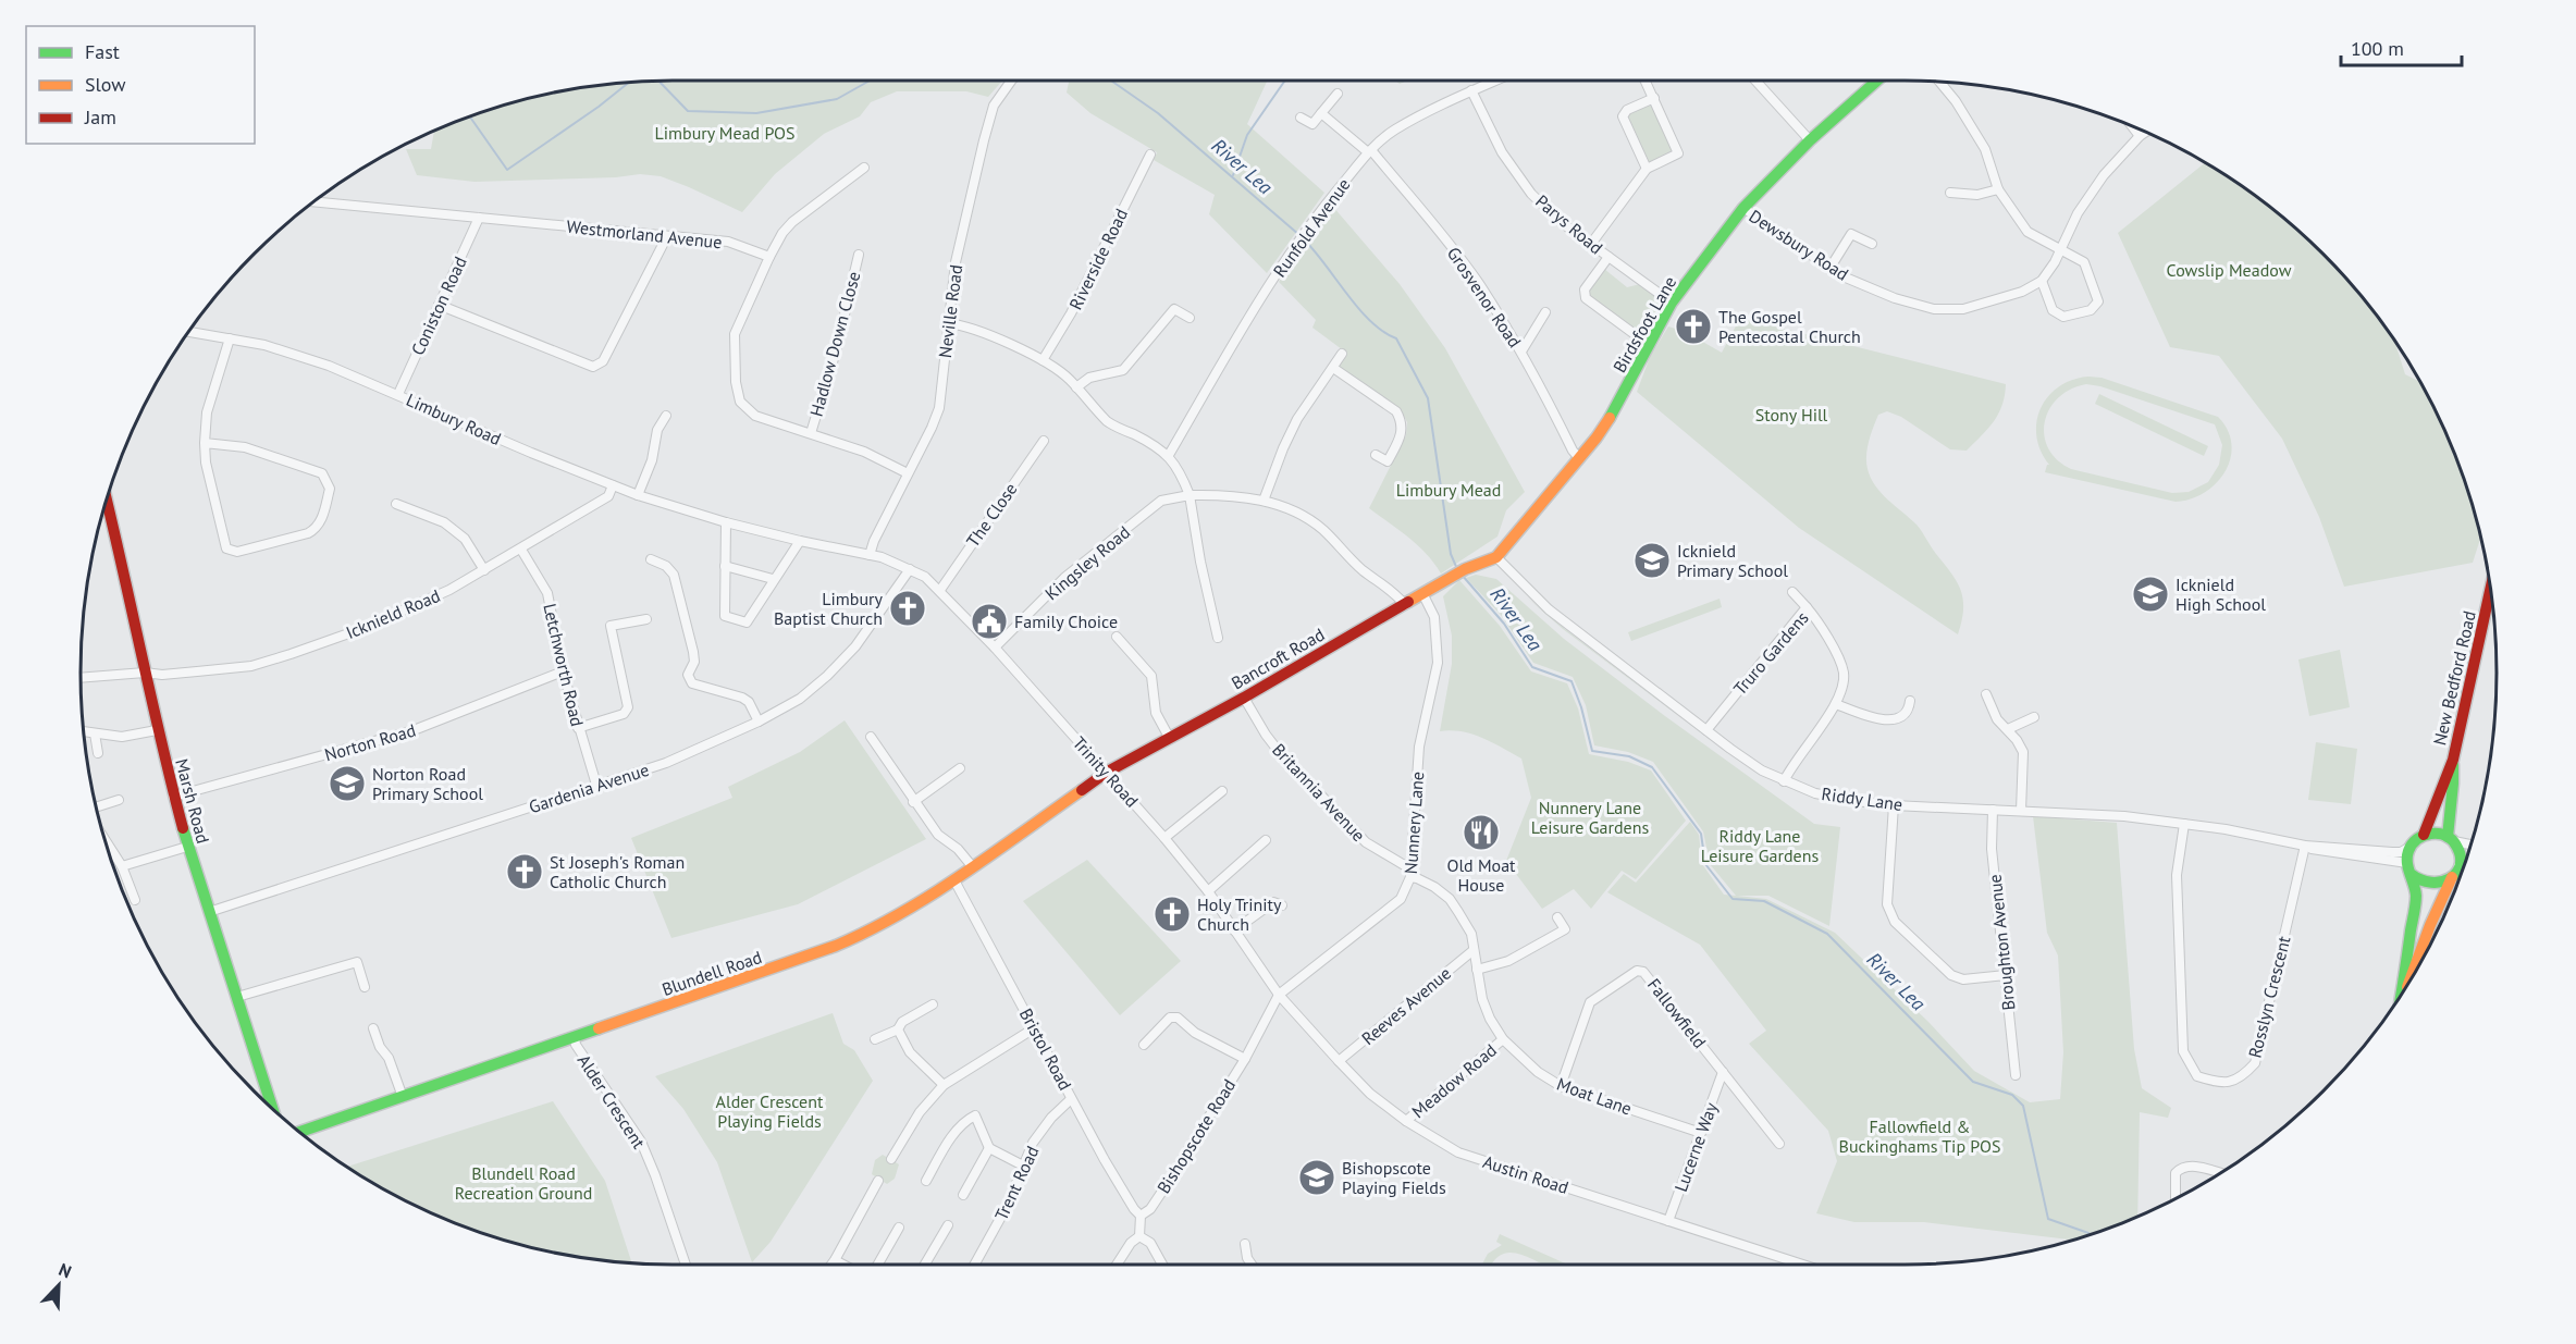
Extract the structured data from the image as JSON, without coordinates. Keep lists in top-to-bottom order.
{
  "streets": {
    "main road": [
      "Birdsfoot Lane",
      "Bancroft Road",
      "New Bedford Road",
      "Marsh Road",
      "Blundell Road"
    ],
    "street": [
      "Parys Road",
      "Runfold Avenue",
      "Westmorland Avenue",
      "Dewsbury Road",
      "Riverside Road",
      "Grosvenor Road",
      "Coniston Road",
      "Neville Road",
      "Hadlow Down Close",
      "Limbury Road",
      "The Close",
      "Kingsley Road",
      "Icknield Road",
      "Truro Gardens",
      "Letchworth Road",
      "Norton Road",
      "Trinity Road",
      "Gardenia Avenue",
      "Britannia Avenue",
      "Riddy Lane",
      "Nunnery Lane",
      "Broughton Avenue",
      "Rosslyn Crescent",
      "Reeves Avenue",
      "Fallowfield",
      "Bristol Road",
      "Meadow Road",
      "Moat Lane",
      "Alder Crescent",
      "Bishopscote Road",
      "Lucerne Way",
      "Austin Road",
      "Trent Road"
    ]
  },
  "crossings": [
    ["Parys Road", "Runfold Avenue"],
    ["Parys Road", "Birdsfoot Lane"],
    ["Runfold Avenue", "Grosvenor Road"],
    ["Westmorland Avenue", "Coniston Road"],
    ["Dewsbury Road", "Birdsfoot Lane"],
    ["Grosvenor Road", "Birdsfoot Lane"],
    ["Coniston Road", "Limbury Road"],
    ["Neville Road", "Limbury Road"],
    ["Birdsfoot Lane", "Bancroft Road"],
    ["Birdsfoot Lane", "Riddy Lane"],
    ["Limbury Road", "Icknield Road"],
    ["Limbury Road", "Trinity Road"],
    ["Limbury Road", "Gardenia Avenue"],
    ["The Close", "Trinity Road"],
    ["Kingsley Road", "Bancroft Road"],
    ["Kingsley Road", "Trinity Road"],
    ["Icknield Road", "Letchworth Road"],
    ["Icknield Road", "Marsh Road"],
    ["Truro Gardens", "Riddy Lane"],
    ["Bancroft Road", "Trinity Road"],
    ["Bancroft Road", "Britannia Avenue"],
    ["Bancroft Road", "Nunnery Lane"],
    ["Bancroft Road", "Blundell Road"],
    ["Letchworth Road", "Norton Road"],
    ["Letchworth Road", "Gardenia Avenue"],
    ["New Bedford Road", "Riddy Lane"],
    ["Norton Road", "Marsh Road"],
    ["Trinity Road", "Gardenia Avenue"],
    ["Trinity Road", "Nunnery Lane"],
    ["Trinity Road", "Blundell Road"],
    ["Trinity Road", "Bishopscote Road"],
    ["Trinity Road", "Austin Road"],
    ["Gardenia Avenue", "Marsh Road"],
    ["Britannia Avenue", "Nunnery Lane"],
    ["Britannia Avenue", "Moat Lane"],
    ["Riddy Lane", "Broughton Avenue"],
    ["Riddy Lane", "Rosslyn Crescent"],
    ["Nunnery Lane", "Moat Lane"],
    ["Nunnery Lane", "Bishopscote Road"],
    ["Nunnery Lane", "Austin Road"],
    ["Blundell Road", "Bristol Road"],
    ["Blundell Road", "Alder Crescent"],
    ["Reeves Avenue", "Moat Lane"],
    ["Reeves Avenue", "Austin Road"],
    ["Fallowfield", "Moat Lane"],
    ["Fallowfield", "Lucerne Way"],
    ["Bristol Road", "Bishopscote Road"],
    ["Bristol Road", "Trent Road"],
    ["Meadow Road", "Moat Lane"],
    ["Meadow Road", "Austin Road"],
    ["Moat Lane", "Lucerne Way"],
    ["Bishopscote Road", "Austin Road"],
    ["Lucerne Way", "Austin Road"]
  ],
  "water": ["River Lea"],
  "parks": [
    "Limbury Mead POS",
    "Cowslip Meadow",
    "Stony Hill",
    "Limbury Mead",
    "Nunnery Lane Leisure Gardens",
    "Riddy Lane Leisure Gardens",
    "Alder Crescent Playing Fields",
    "Fallowfield & Buckinghams Tip POS",
    "Blundell Road Recreation Ground"
  ],
  "places": {
    "church": [
      "The Gospel Pentecostal Church",
      "Limbury Baptist Church",
      "St Joseph's Roman Catholic Church",
      "Holy Trinity Church"
    ],
    "school or university": [
      "Icknield Primary School",
      "Icknield High School",
      "Norton Road Primary School",
      "Bishopscote Playing Fields"
    ],
    "public building": ["Family Choice"],
    "restaurant": ["Old Moat House"]
  },
  "legend": ["Fast", "Slow", "Jam"],
  "scale_bar": "100 m",
  "north": "top right"
}
